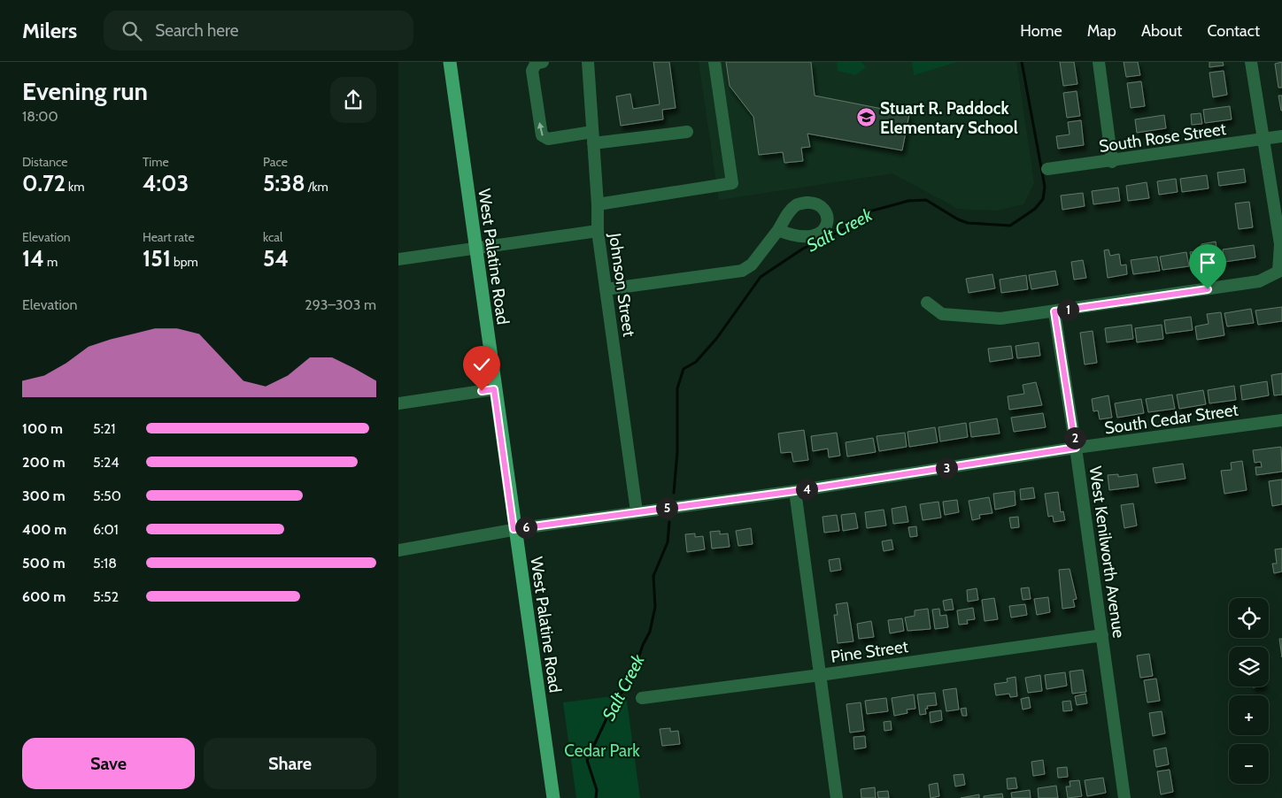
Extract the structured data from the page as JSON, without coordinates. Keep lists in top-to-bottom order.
{
  "streets": {
    "main road": ["West Palatine Road"],
    "street": [
      "South Rose Street",
      "Johnson Street",
      "South Cedar Street",
      "West Kenilworth Avenue",
      "Pine Street"
    ]
  },
  "crossings": [
    ["West Palatine Road", "South Cedar Street"],
    ["Johnson Street", "South Cedar Street"],
    ["South Cedar Street", "West Kenilworth Avenue"],
    ["West Kenilworth Avenue", "Pine Street"]
  ],
  "water": ["Salt Creek"],
  "parks": ["Cedar Park"],
  "places": {
    "school or university": ["Stuart R. Paddock Elementary School"]
  },
  "page": {
    "header": "Milers",
    "search": "Search here",
    "nav": [
      "Home",
      "Map",
      "About",
      "Contact"
    ],
    "heading": ["Evening run", "18:00"],
    "stats": [
      ["Distance", "0.72 km"],
      ["Time", "4:03"],
      ["Pace", "5:38 /km"],
      ["Elevation", "14 m"],
      ["Heart rate", "151 bpm"],
      ["kcal", "54"]
    ],
    "chart": ["Elevation", "293–303 m"],
    "pins": [
      "1",
      "2",
      "3",
      "4",
      "5",
      "6"
    ],
    "list": [
      {
        "name": "100 m",
        "note": "5:21"
      },
      {
        "name": "200 m",
        "note": "5:24"
      },
      {
        "name": "300 m",
        "note": "5:50"
      },
      {
        "name": "400 m",
        "note": "6:01"
      },
      {
        "name": "500 m",
        "note": "5:18"
      },
      {
        "name": "600 m",
        "note": "5:52"
      }
    ],
    "map_buttons": ["+", "−"],
    "buttons": ["Save", "Share"]
  }
}
